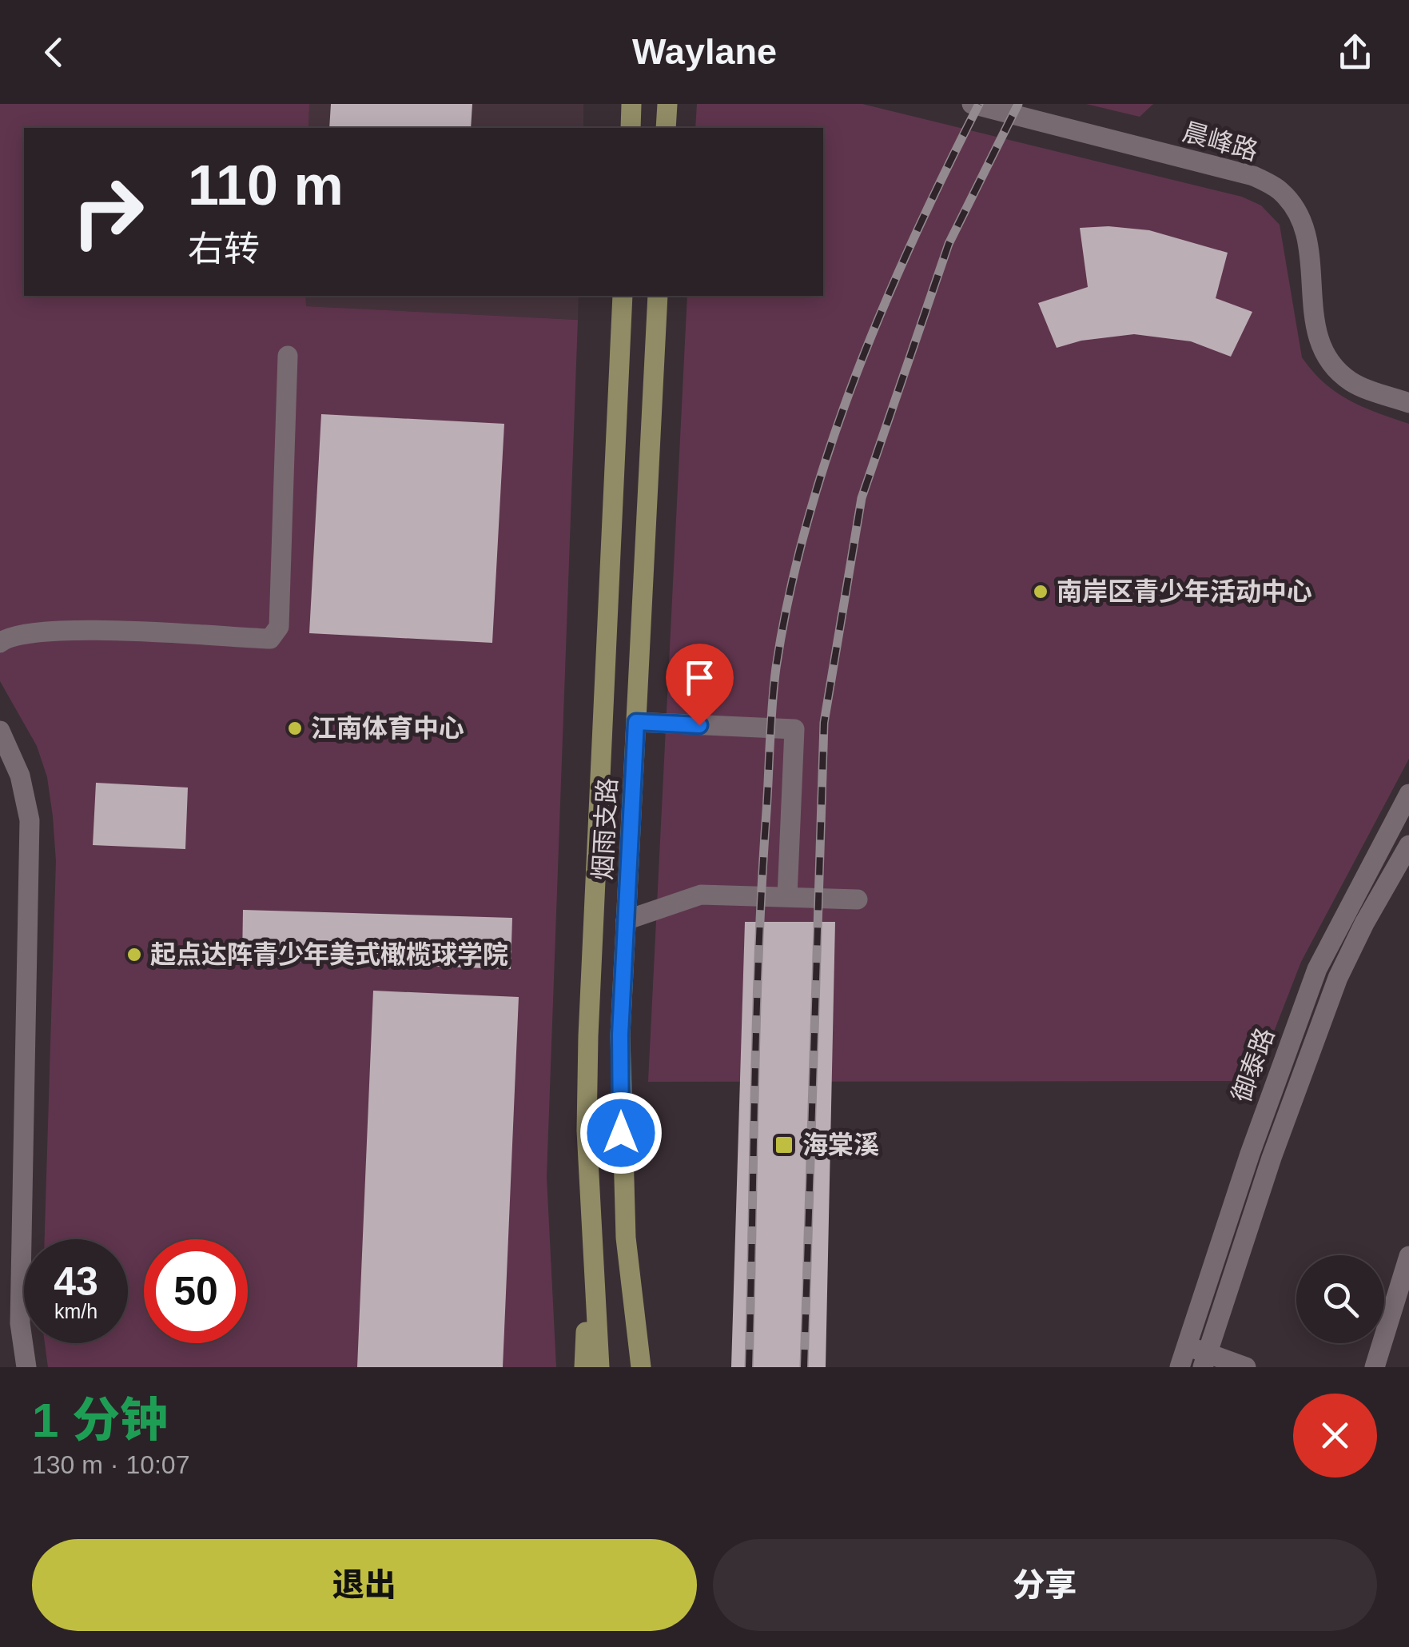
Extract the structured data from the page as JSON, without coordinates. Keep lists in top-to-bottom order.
{
  "streets": {
    "main road": ["烟雨支路"],
    "street": ["晨峰路", "御泰路"]
  },
  "places": {
    "other": ["南岸区青少年活动中心", "江南体育中心", "起点达阵青少年美式橄榄球学院"],
    "transit": ["海棠溪"]
  },
  "page": {
    "header": "Waylane",
    "turn": ["110 m", "右转"],
    "speed": "43 km/h",
    "limit": "50",
    "heading": ["1 分钟", "130 m · 10:07"],
    "buttons": ["退出", "分享"]
  }
}
